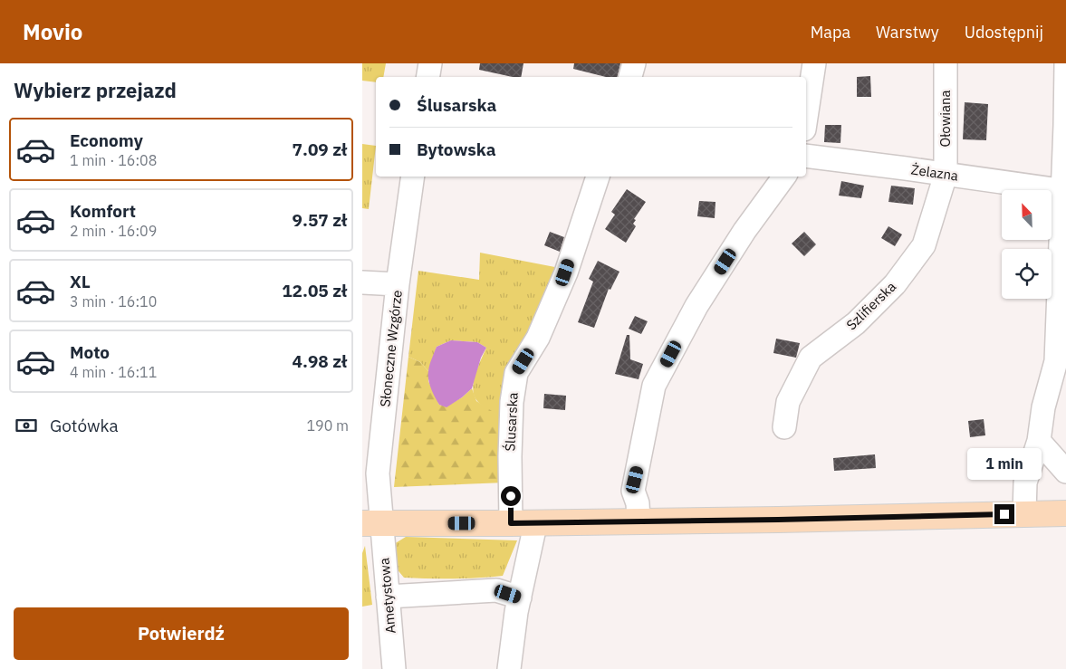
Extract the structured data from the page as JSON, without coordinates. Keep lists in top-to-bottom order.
{
  "streets": {
    "street": [
      "Ołowiana",
      "Żelazna",
      "Szlifierska",
      "Słoneczne Wzgórze",
      "Ślusarska",
      "Ametystowa"
    ]
  },
  "crossings": [
    ["Ołowiana", "Żelazna"],
    ["Ołowiana", "Szlifierska"],
    ["Żelazna", "Szlifierska"],
    ["Słoneczne Wzgórze", "Ametystowa"]
  ],
  "north": "top left",
  "page": {
    "header": "Movio",
    "nav": ["Mapa", "Warstwy", "Udostępnij"],
    "heading": "Wybierz przejazd",
    "banner": ["Ślusarska", "Bytowska"],
    "list": [
      {
        "name": "Economy",
        "note": "1 min · 16:08",
        "value": "7.09 zł"
      },
      {
        "name": "Komfort",
        "note": "2 min · 16:09",
        "value": "9.57 zł"
      },
      {
        "name": "XL",
        "note": "3 min · 16:10",
        "value": "12.05 zł"
      },
      {
        "name": "Moto",
        "note": "4 min · 16:11",
        "value": "4.98 zł"
      }
    ],
    "pay": ["Gotówka", "190 m"],
    "bubble": "1 min",
    "buttons": "Potwierdź"
  }
}
